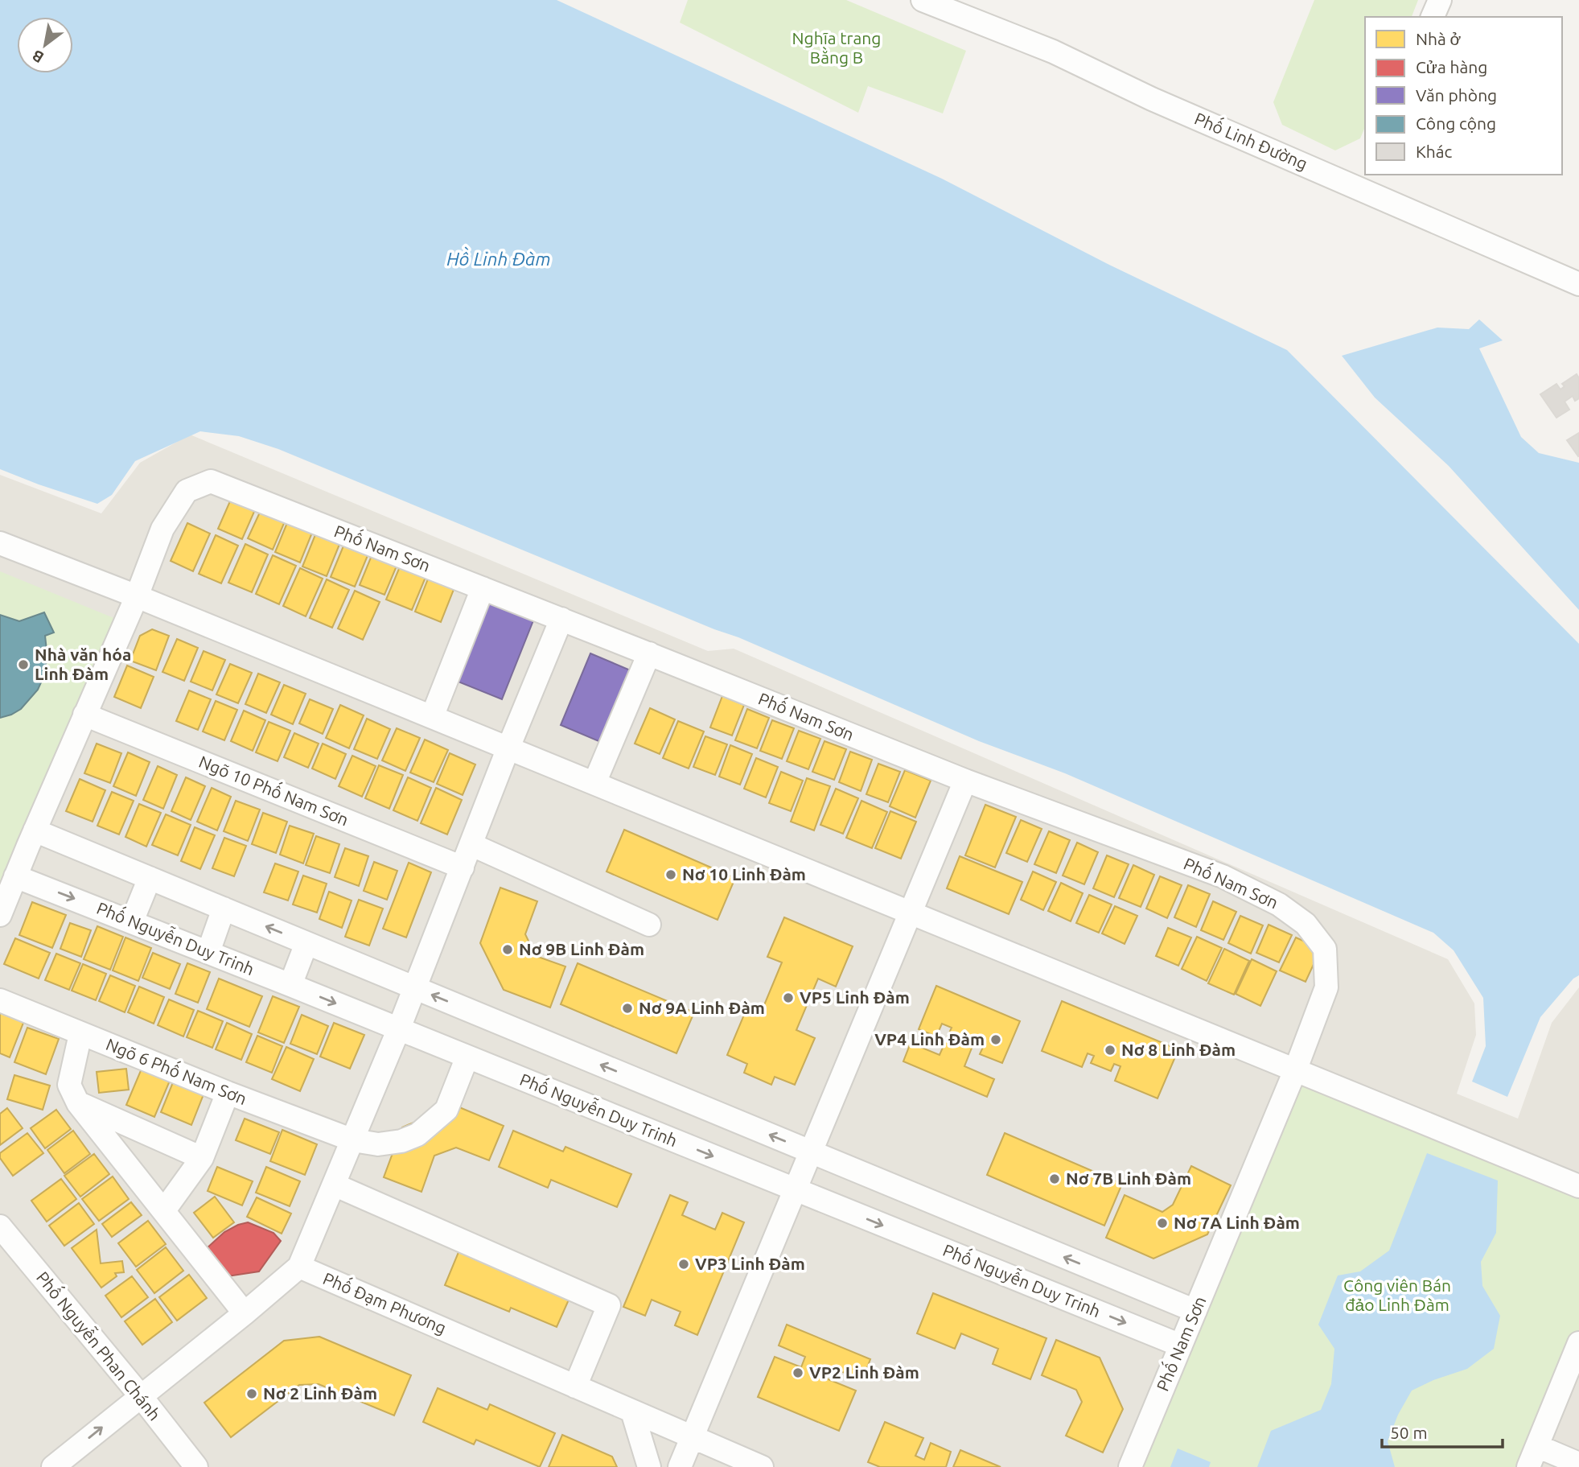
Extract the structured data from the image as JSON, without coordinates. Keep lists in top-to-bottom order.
{
  "streets": {
    "street": [
      "Phố Linh Đường",
      "Phố Nam Sơn",
      "Ngõ 10 Phố Nam Sơn",
      "Phố Nguyễn Duy Trinh",
      "Ngõ 6 Phố Nam Sơn",
      "Phố Đạm Phương",
      "Phố Nguyễn Phan Chánh"
    ]
  },
  "crossings": [
    ["Phố Nam Sơn", "Ngõ 10 Phố Nam Sơn"],
    ["Phố Nam Sơn", "Phố Nguyễn Duy Trinh"],
    ["Phố Nguyễn Duy Trinh", "Ngõ 6 Phố Nam Sơn"]
  ],
  "water": ["Hồ Linh Đàm"],
  "parks": ["Nghĩa trang Bằng B", "Công viên Bán đảo Linh Đàm"],
  "places": [
    "Nhà văn hóa Linh Đàm",
    "Nơ 10 Linh Đàm",
    "Nơ 9B Linh Đàm",
    "VP5 Linh Đàm",
    "Nơ 9A Linh Đàm",
    "VP4 Linh Đàm",
    "Nơ 8 Linh Đàm",
    "Nơ 7B Linh Đàm",
    "Nơ 7A Linh Đàm",
    "VP3 Linh Đàm",
    "VP2 Linh Đàm",
    "Nơ 2 Linh Đàm"
  ],
  "legend": [
    "Nhà ở",
    "Cửa hàng",
    "Văn phòng",
    "Công cộng",
    "Khác"
  ],
  "scale_bar": "50 m",
  "north": "bottom left"
}
